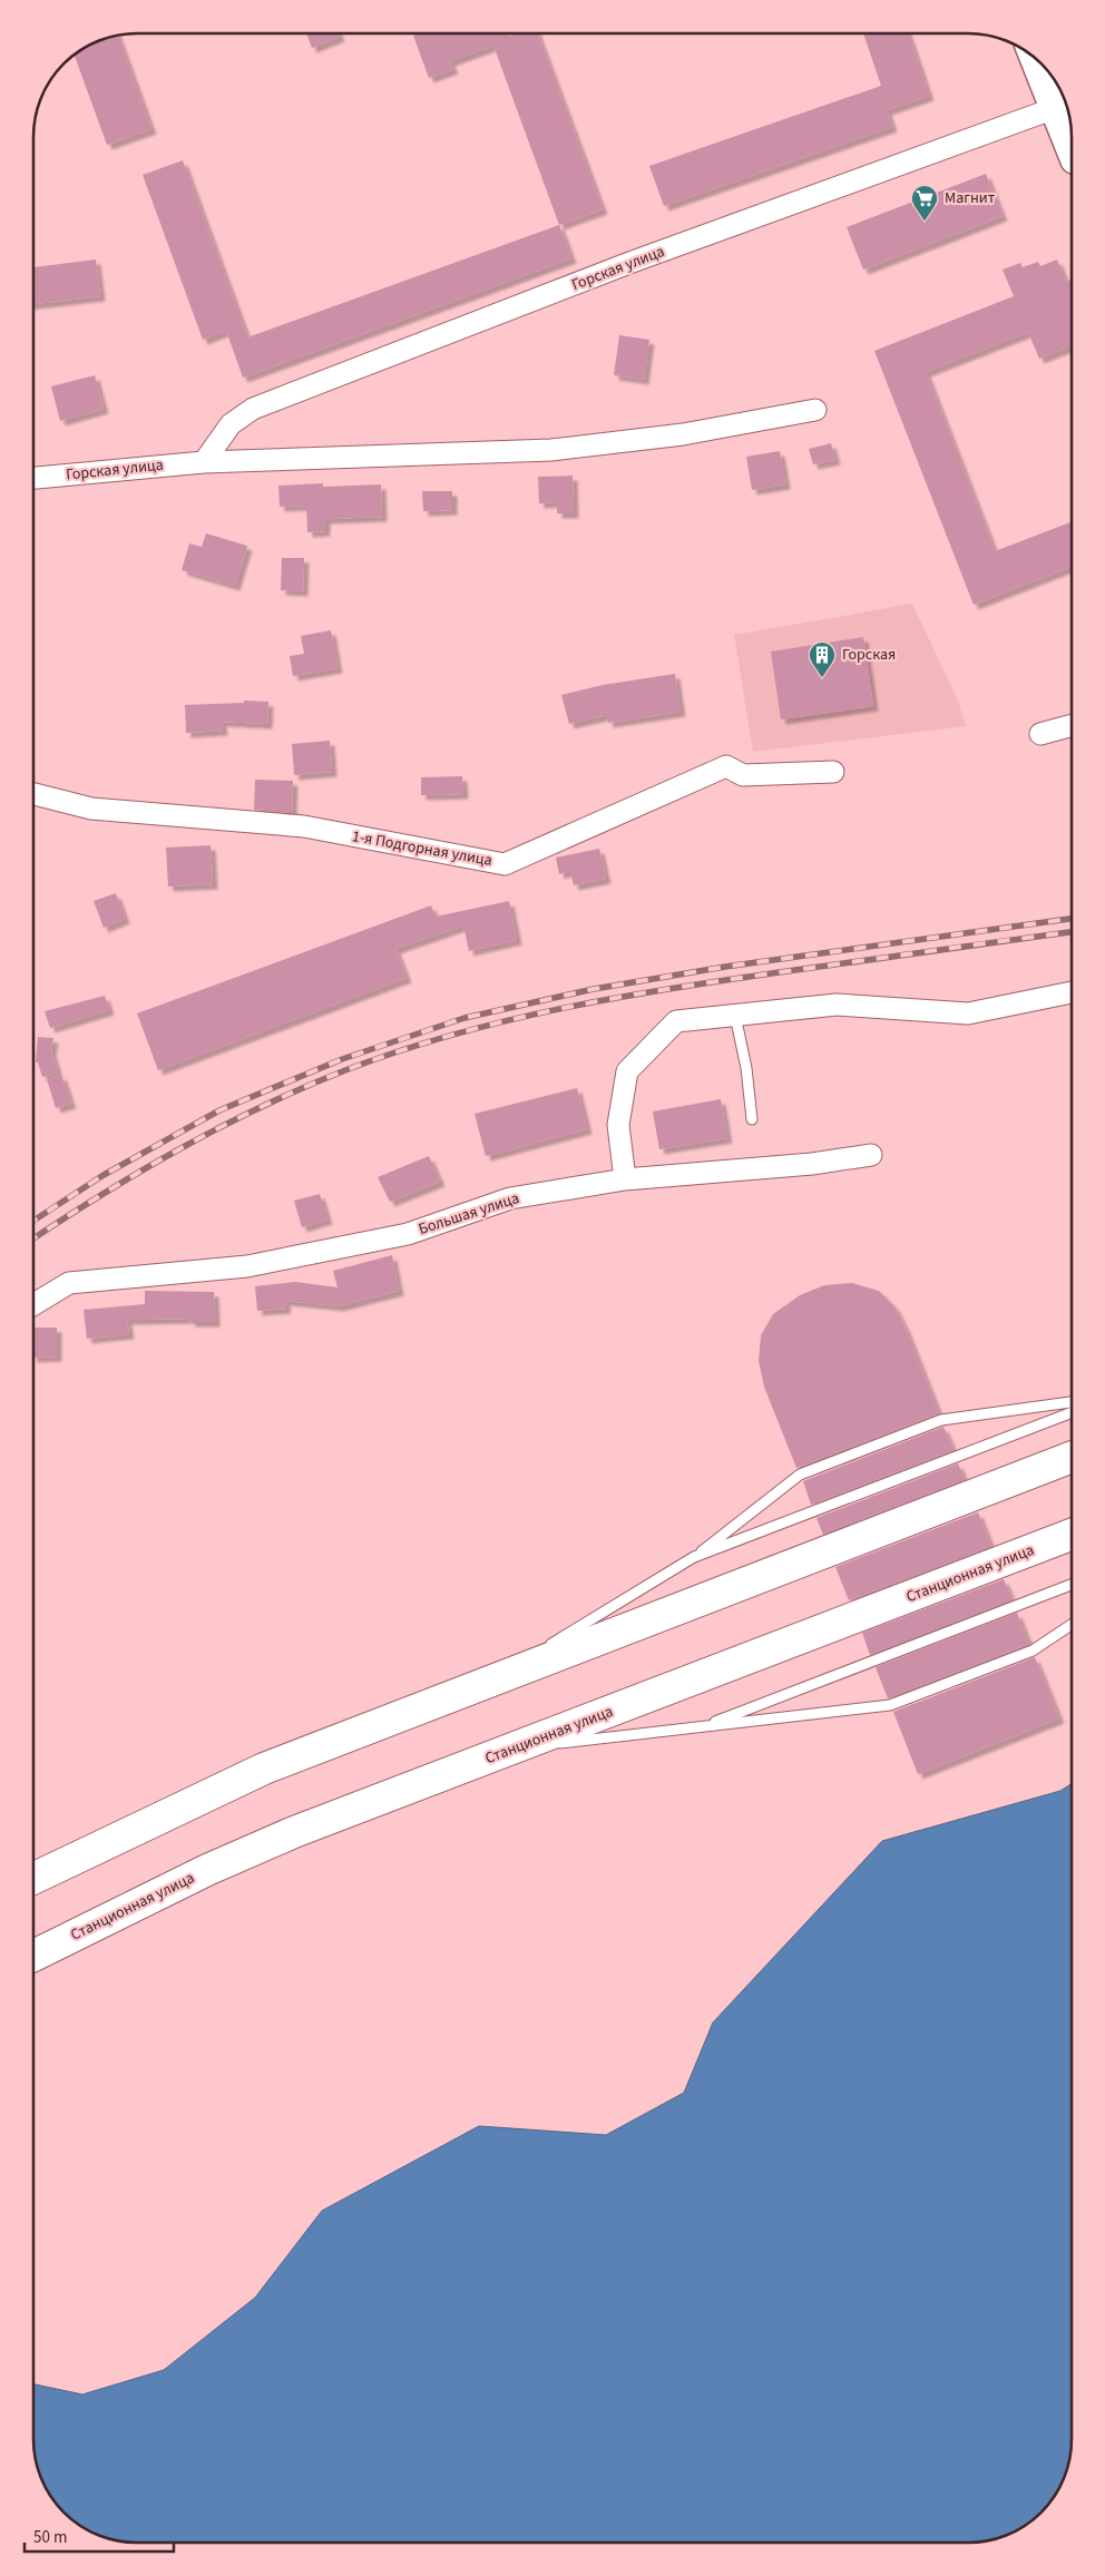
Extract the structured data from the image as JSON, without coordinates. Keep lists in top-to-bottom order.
{
  "streets": {
    "main road": ["Станционная улица"],
    "street": ["Горская улица", "1-я Подгорная улица", "Большая улица"]
  },
  "places": {
    "supermarket": ["Магнит"],
    "building": ["Горская"]
  },
  "scale_bar": "50 m"
}
